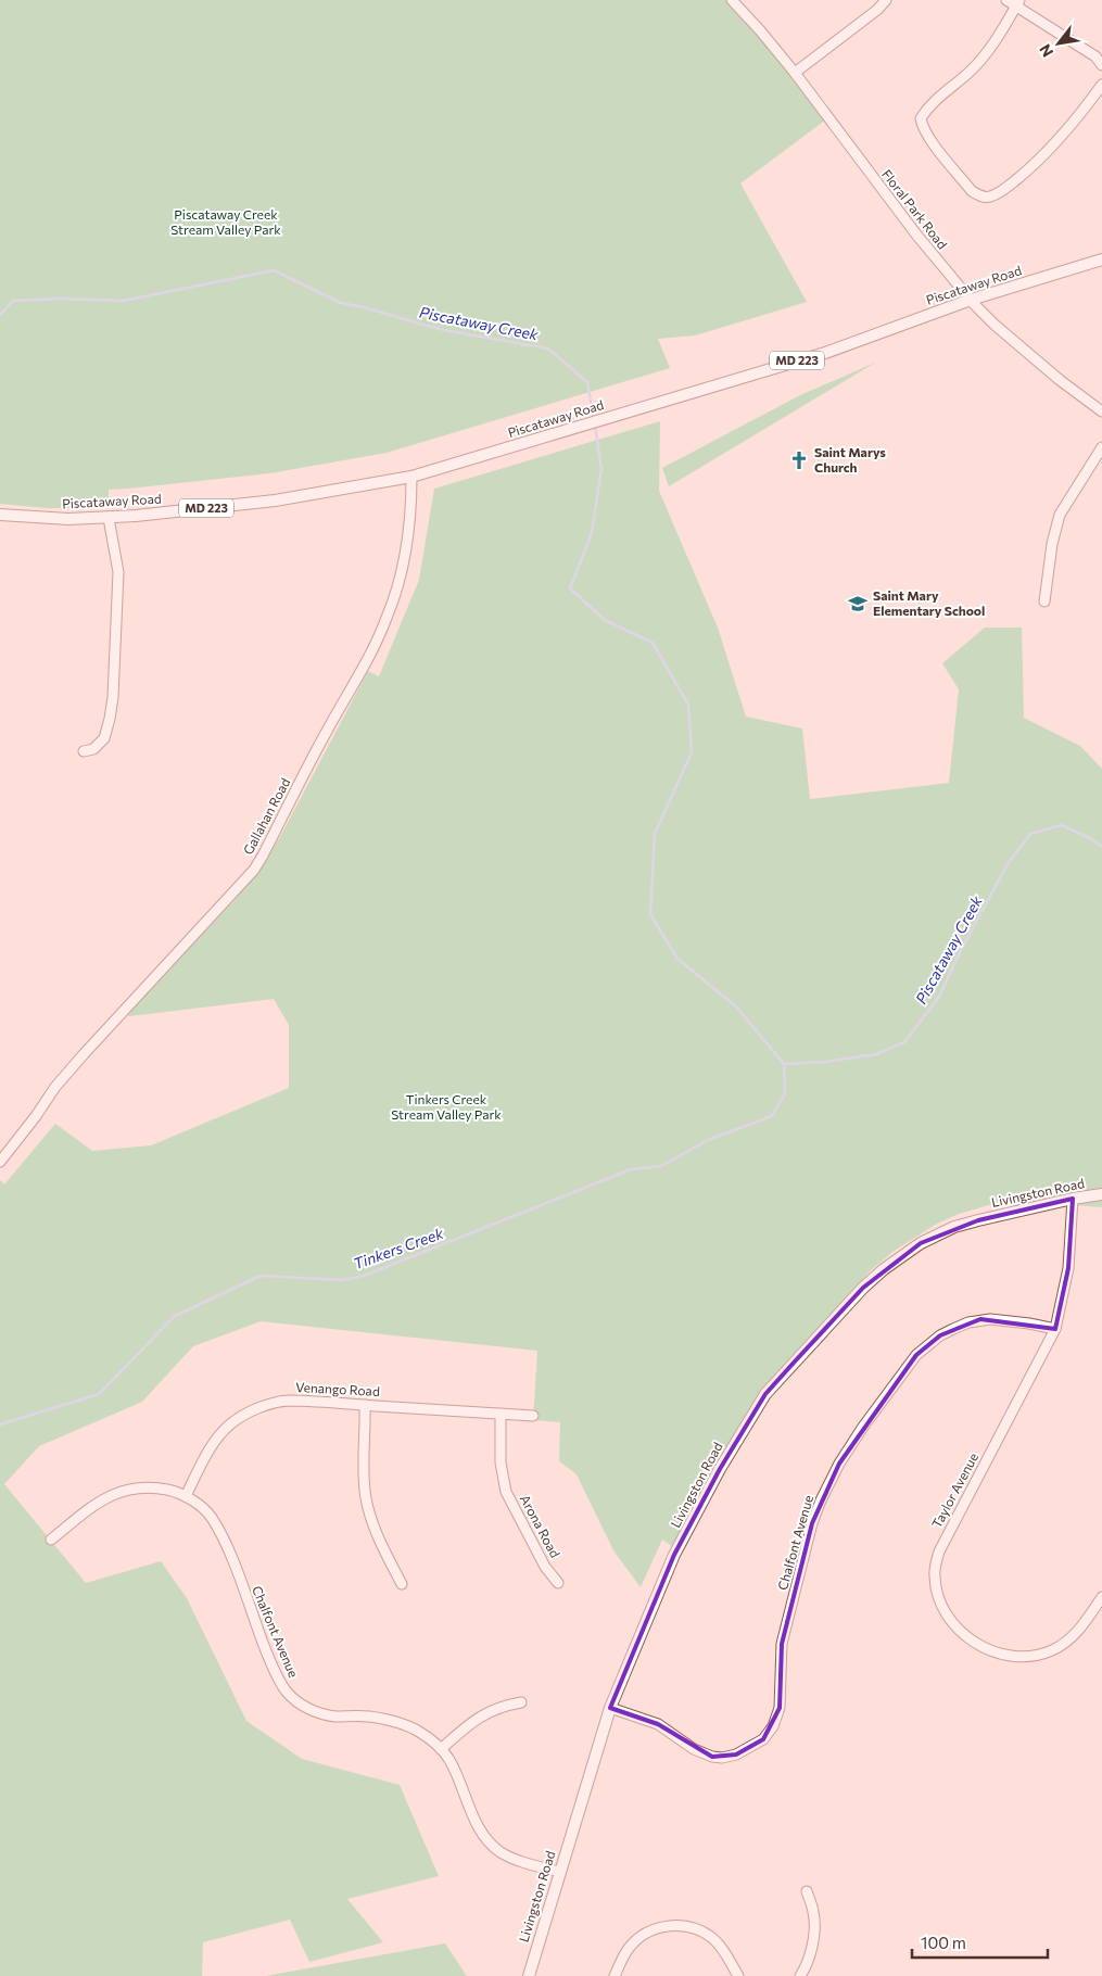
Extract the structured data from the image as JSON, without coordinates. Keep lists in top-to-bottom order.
{
  "streets": {
    "main road": ["Piscataway Road", "MD 223", "Livingston Road"],
    "street": [
      "Floral Park Road",
      "Gallahan Road",
      "Venango Road",
      "Taylor Avenue",
      "Arona Road",
      "Chalfont Avenue"
    ]
  },
  "crossings": [
    ["Floral Park Road", "Piscataway Road"],
    ["Piscataway Road", "Gallahan Road"],
    ["Livingston Road", "Taylor Avenue"],
    ["Livingston Road", "Chalfont Avenue"],
    ["Venango Road", "Arona Road"],
    ["Venango Road", "Chalfont Avenue"],
    ["Taylor Avenue", "Chalfont Avenue"]
  ],
  "water": ["Piscataway Creek", "Tinkers Creek"],
  "parks": ["Piscataway Creek Stream Valley Park", "Tinkers Creek Stream Valley Park"],
  "places": {
    "church": ["Saint Marys Church"],
    "school or university": ["Saint Mary Elementary School"]
  },
  "scale_bar": "100 m",
  "north": "bottom left"
}
